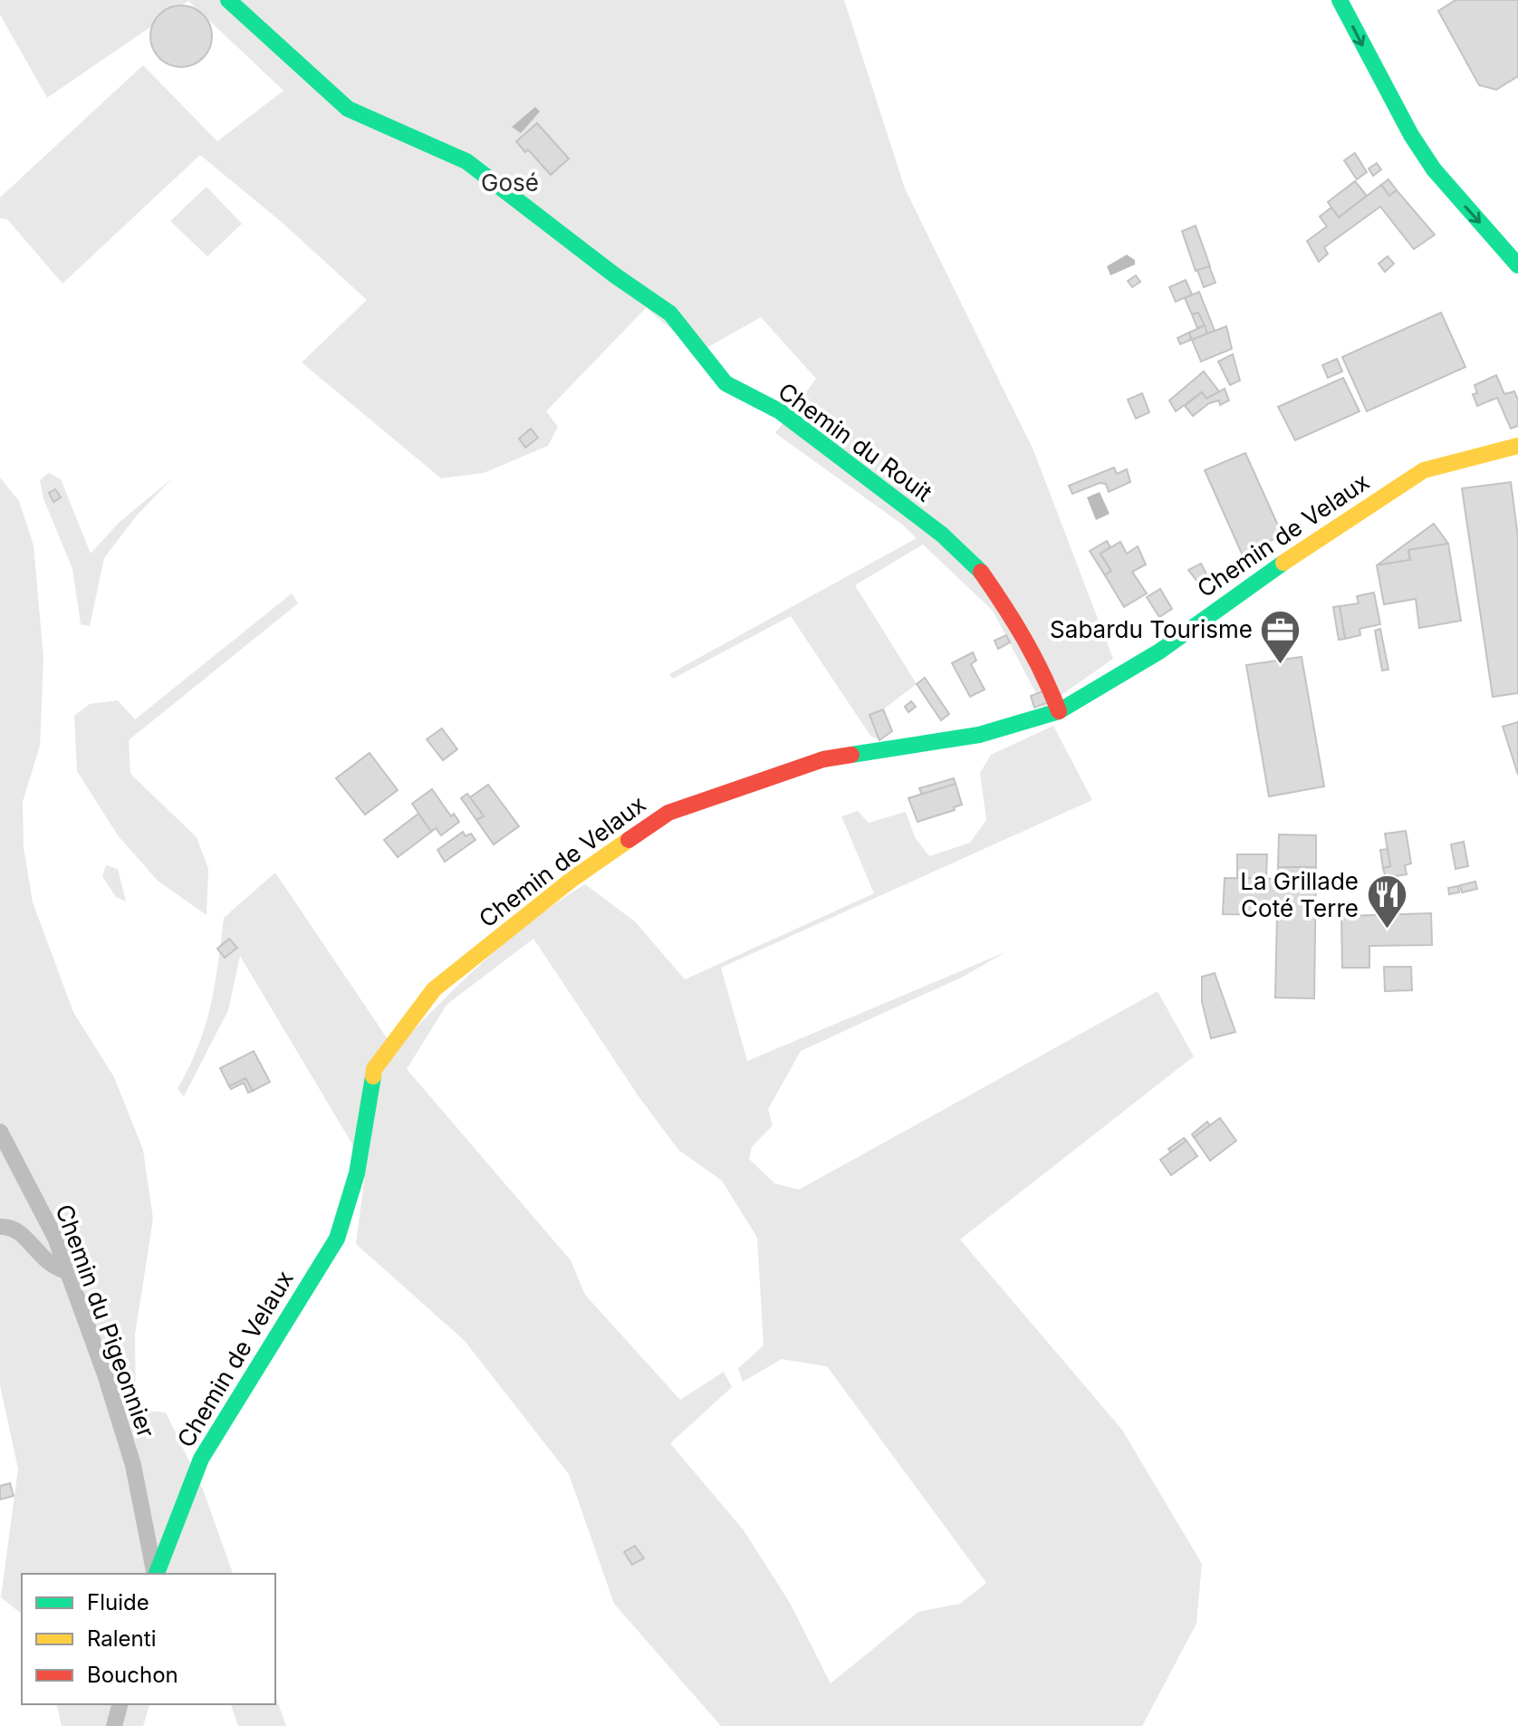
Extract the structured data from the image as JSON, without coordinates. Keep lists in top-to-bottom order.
{
  "streets": {
    "street": ["Chemin du Rouit", "Chemin de Velaux", "Chemin du Pigeonnier"]
  },
  "crossings": [
    ["Chemin du Rouit", "Chemin de Velaux"]
  ],
  "parks": ["Gosé"],
  "places": {
    "office": ["Sabardu Tourisme"],
    "restaurant": ["La Grillade Coté Terre"]
  },
  "legend": ["Fluide", "Ralenti", "Bouchon"]
}
